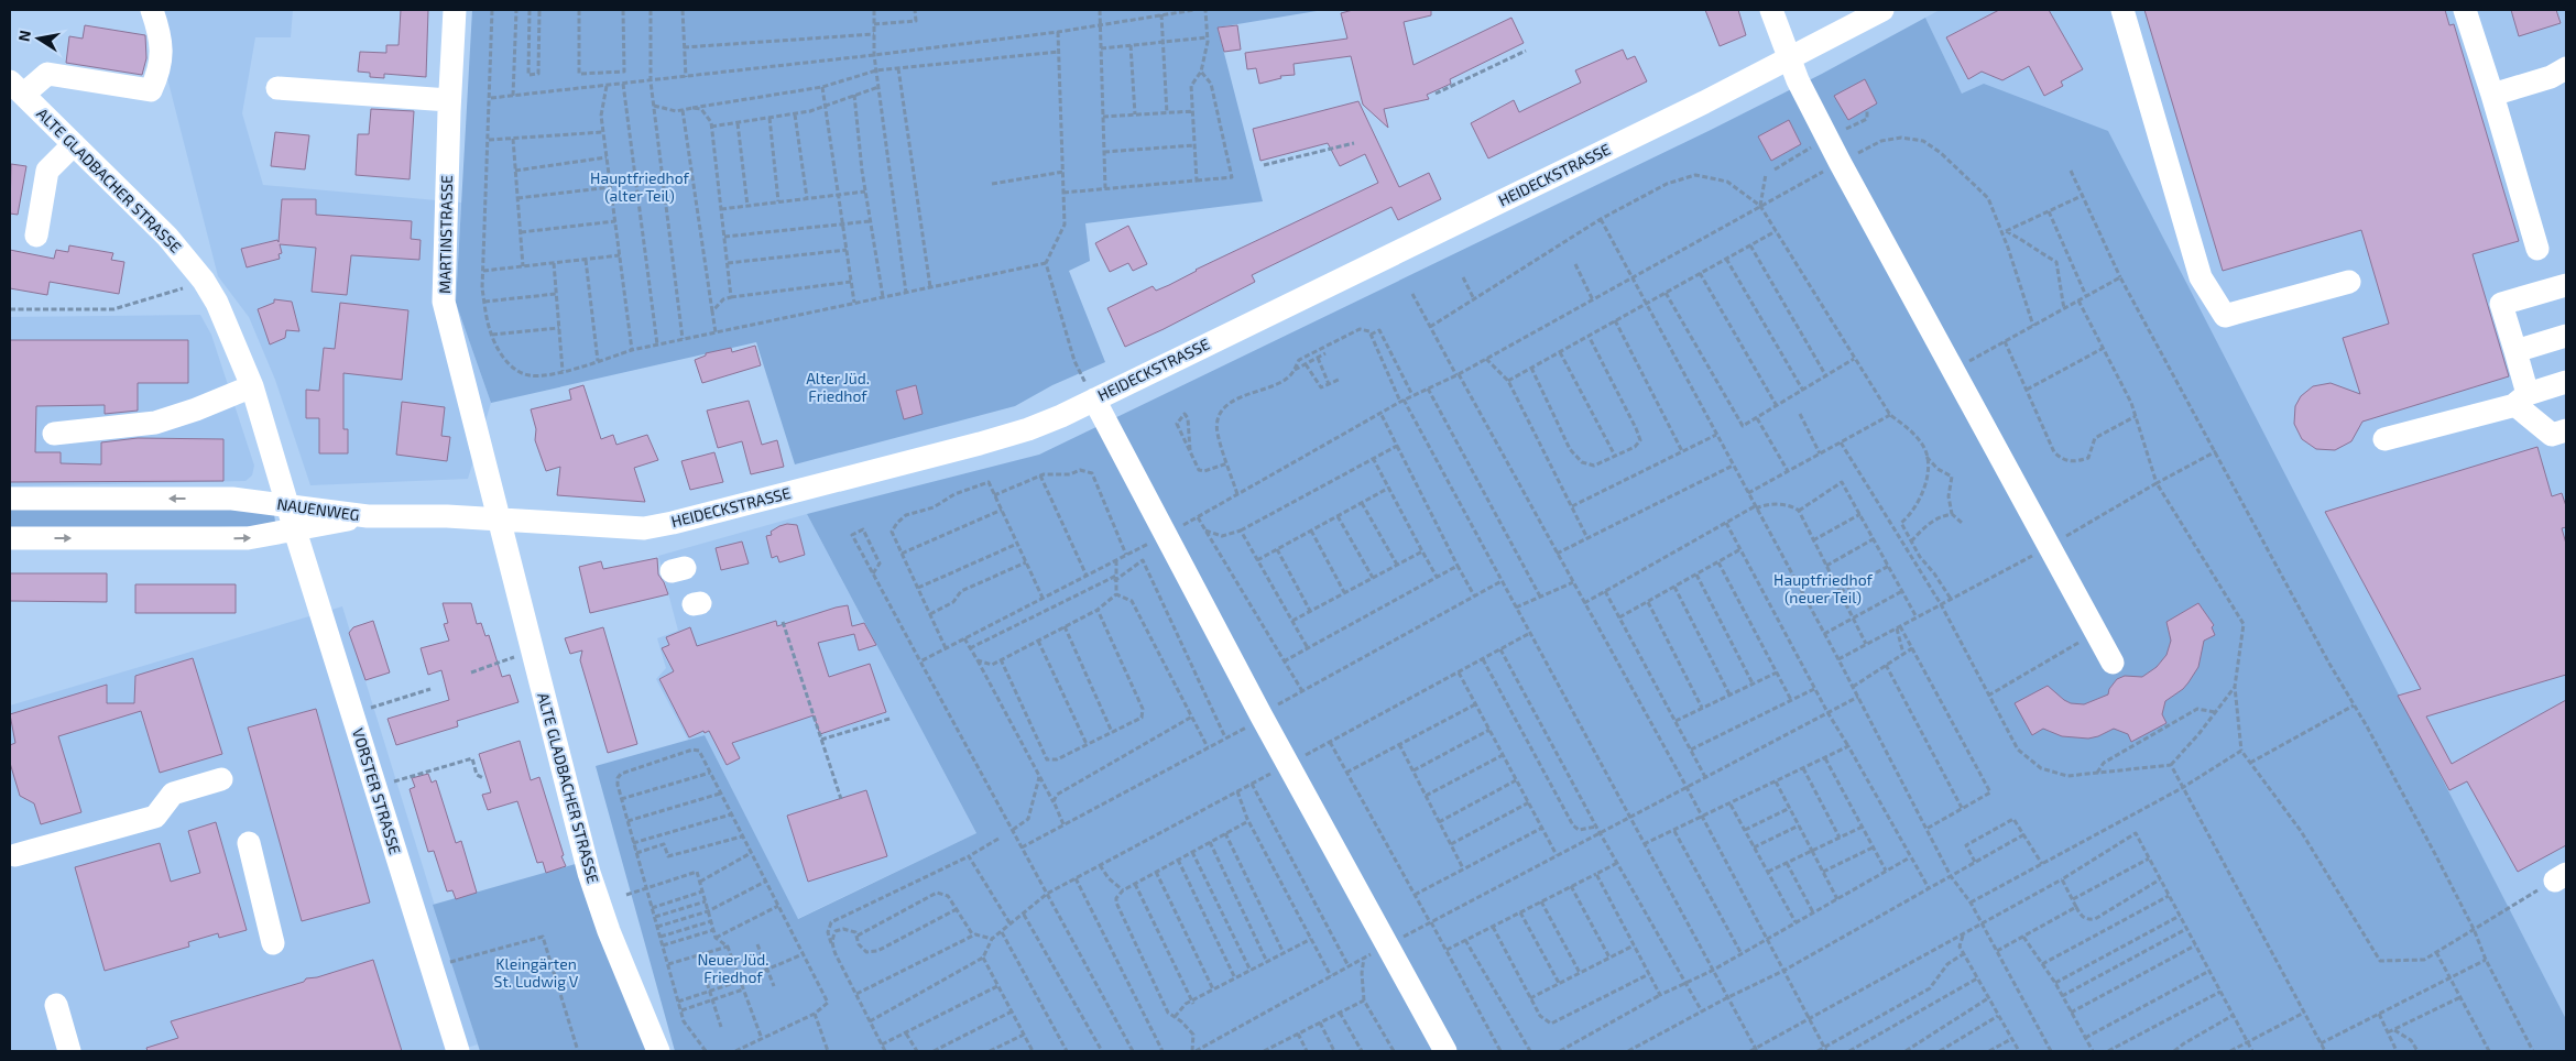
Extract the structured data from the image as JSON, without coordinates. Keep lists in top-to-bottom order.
{
  "streets": {
    "street": [
      "HEIDECKSTRASSE",
      "ALTE GLADBACHER STRASSE",
      "MARTINSTRASSE",
      "NAUENWEG",
      "VORSTER STRASSE"
    ]
  },
  "crossings": [
    ["HEIDECKSTRASSE", "ALTE GLADBACHER STRASSE"],
    ["HEIDECKSTRASSE", "MARTINSTRASSE"],
    ["HEIDECKSTRASSE", "NAUENWEG"],
    ["ALTE GLADBACHER STRASSE", "MARTINSTRASSE"],
    ["ALTE GLADBACHER STRASSE", "NAUENWEG"],
    ["ALTE GLADBACHER STRASSE", "VORSTER STRASSE"],
    ["NAUENWEG", "VORSTER STRASSE"]
  ],
  "parks": [
    "Hauptfriedhof (alter Teil)",
    "Alter Jüd. Friedhof",
    "Hauptfriedhof (neuer Teil)",
    "Neuer Jüd. Friedhof",
    "Kleingärten St. Ludwig V"
  ],
  "north": "left"
}
